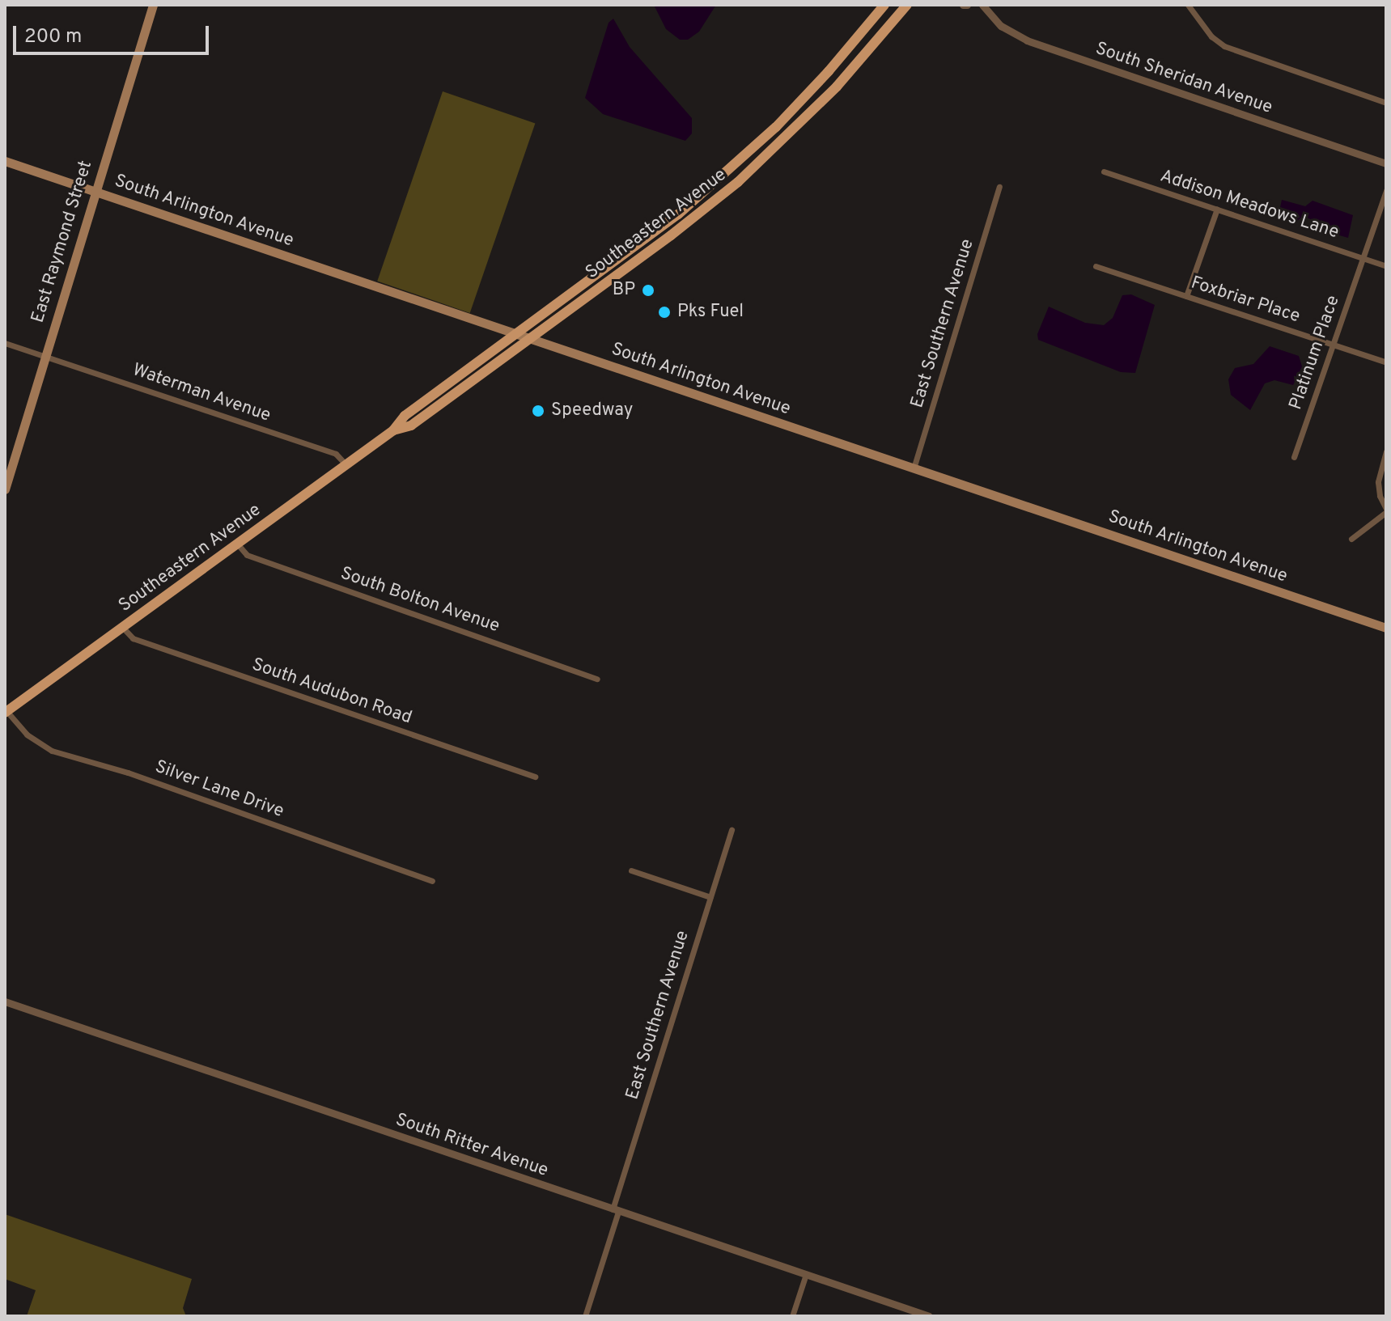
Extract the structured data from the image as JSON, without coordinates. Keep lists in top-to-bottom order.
{
  "streets": {
    "main road": ["South Arlington Avenue", "Southeastern Avenue", "East Raymond Street"],
    "street": [
      "South Sheridan Avenue",
      "Addison Meadows Lane",
      "Foxbriar Place",
      "East Southern Avenue",
      "Platinum Place",
      "Waterman Avenue",
      "South Bolton Avenue",
      "South Audubon Road",
      "Silver Lane Drive",
      "South Ritter Avenue"
    ]
  },
  "crossings": [
    ["Addison Meadows Lane", "Platinum Place"],
    ["South Arlington Avenue", "Southeastern Avenue"],
    ["South Arlington Avenue", "East Raymond Street"],
    ["South Arlington Avenue", "East Southern Avenue"],
    ["Southeastern Avenue", "Waterman Avenue"],
    ["Southeastern Avenue", "South Bolton Avenue"],
    ["Southeastern Avenue", "South Audubon Road"],
    ["Southeastern Avenue", "Silver Lane Drive"],
    ["East Raymond Street", "Waterman Avenue"],
    ["Foxbriar Place", "Platinum Place"],
    ["East Southern Avenue", "South Ritter Avenue"]
  ],
  "places": ["BP", "Pks Fuel", "Speedway"],
  "scale_bar": "200 m"
}
